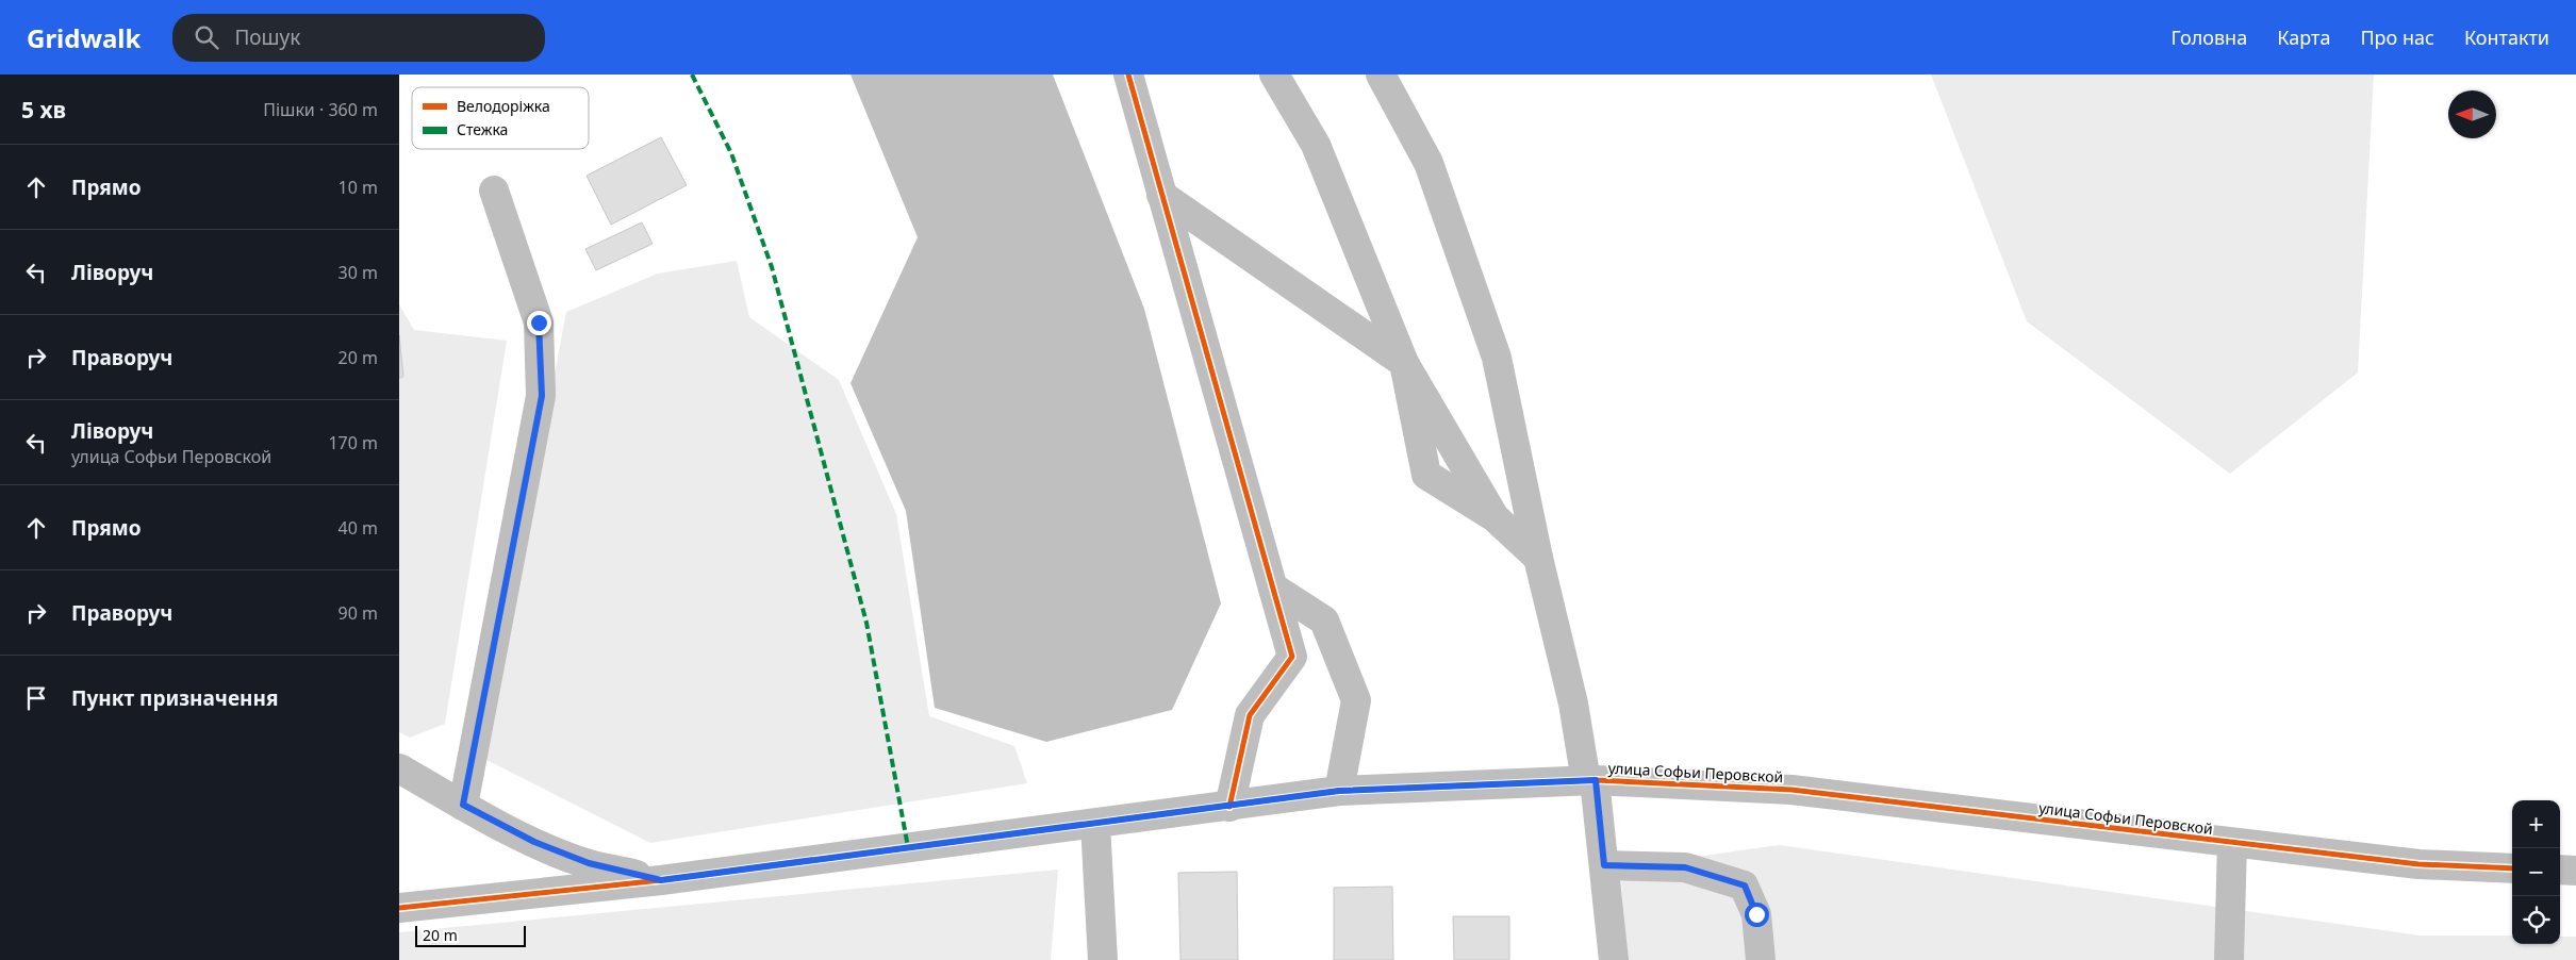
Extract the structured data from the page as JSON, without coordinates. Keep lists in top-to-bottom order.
{
  "streets": {
    "street": ["улица Софьи Перовской"]
  },
  "legend": ["Велодоріжка", "Стежка"],
  "scale_bar": "20 m",
  "north": "left",
  "page": {
    "header": "Gridwalk",
    "search": "Пошук",
    "nav": [
      "Головна",
      "Карта",
      "Про нас",
      "Контакти"
    ],
    "heading": ["5 хв", "Пішки · 360 m"],
    "list": [
      ["Прямо", "10 m"],
      ["Ліворуч", "30 m"],
      ["Праворуч", "20 m"],
      ["Ліворуч", "улица Софьи Перовской", "170 m"],
      ["Прямо", "40 m"],
      ["Праворуч", "90 m"],
      "Пункт призначення"
    ],
    "map_buttons": ["+", "−"],
    "scale": "20 m"
  }
}
